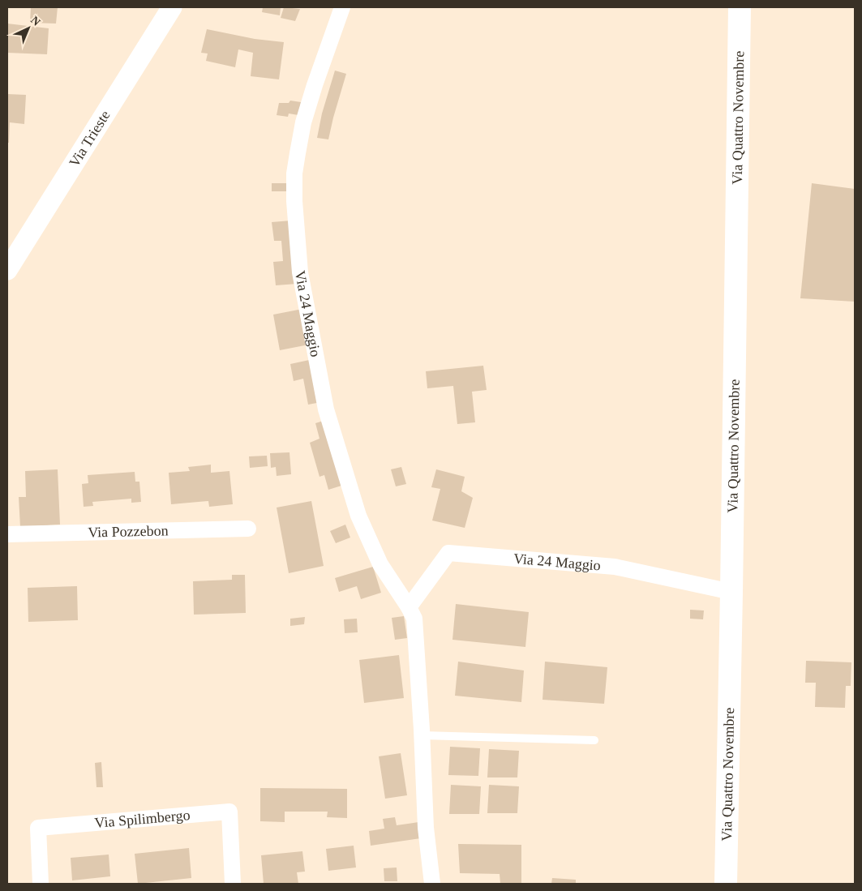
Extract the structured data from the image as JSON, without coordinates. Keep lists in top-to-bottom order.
{
  "streets": {
    "main road": ["Via Quattro Novembre"],
    "street": [
      "Via Trieste",
      "Via 24 Maggio",
      "Via Pozzebon",
      "Via Spilimbergo"
    ]
  },
  "crossings": [
    ["Via Quattro Novembre", "Via 24 Maggio"]
  ],
  "north": "top right"
}
